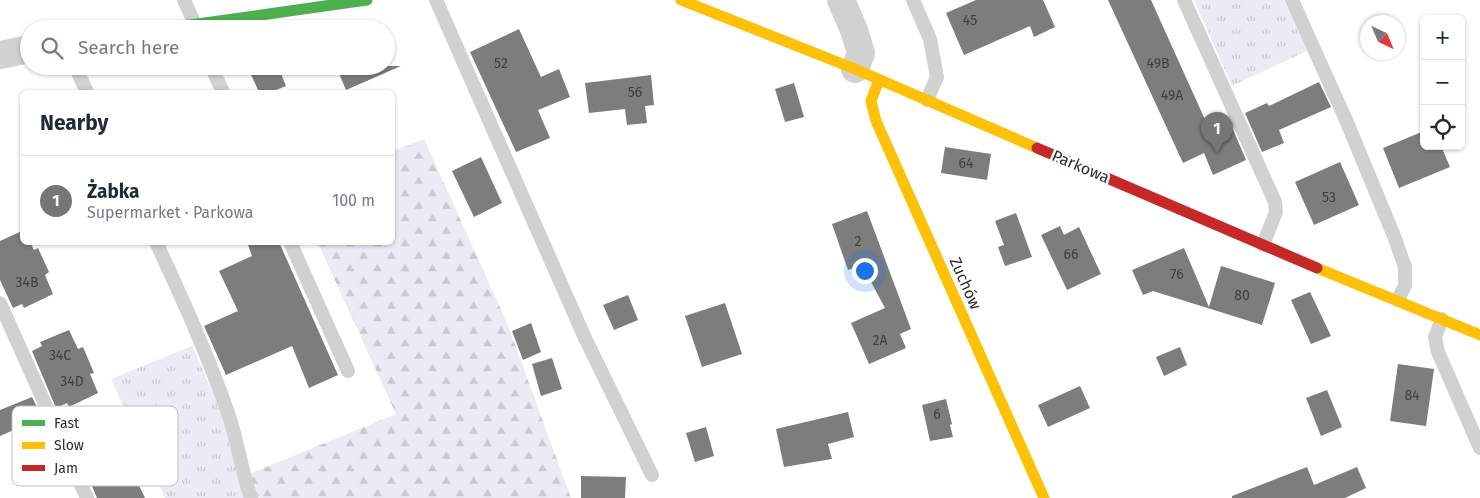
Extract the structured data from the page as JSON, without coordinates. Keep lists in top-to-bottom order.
{
  "streets": {
    "street": ["Parkowa", "Zuchów"]
  },
  "crossings": [
    ["Parkowa", "Zuchów"]
  ],
  "house_numbers": [
    "45",
    "52",
    "49B",
    "56",
    "49A",
    "64",
    "53",
    "2",
    "66",
    "76",
    "34B",
    "80",
    "2A",
    "34C",
    "34D",
    "84",
    "6"
  ],
  "legend": ["Fast", "Slow", "Jam"],
  "north": "bottom right",
  "page": {
    "map_buttons": ["+", "−"],
    "search": "Search here",
    "heading": "Nearby",
    "pins": "1",
    "list": [
      {
        "mark": "1",
        "name": "Żabka",
        "note": "Supermarket · Parkowa",
        "value": "100 m"
      }
    ]
  }
}
